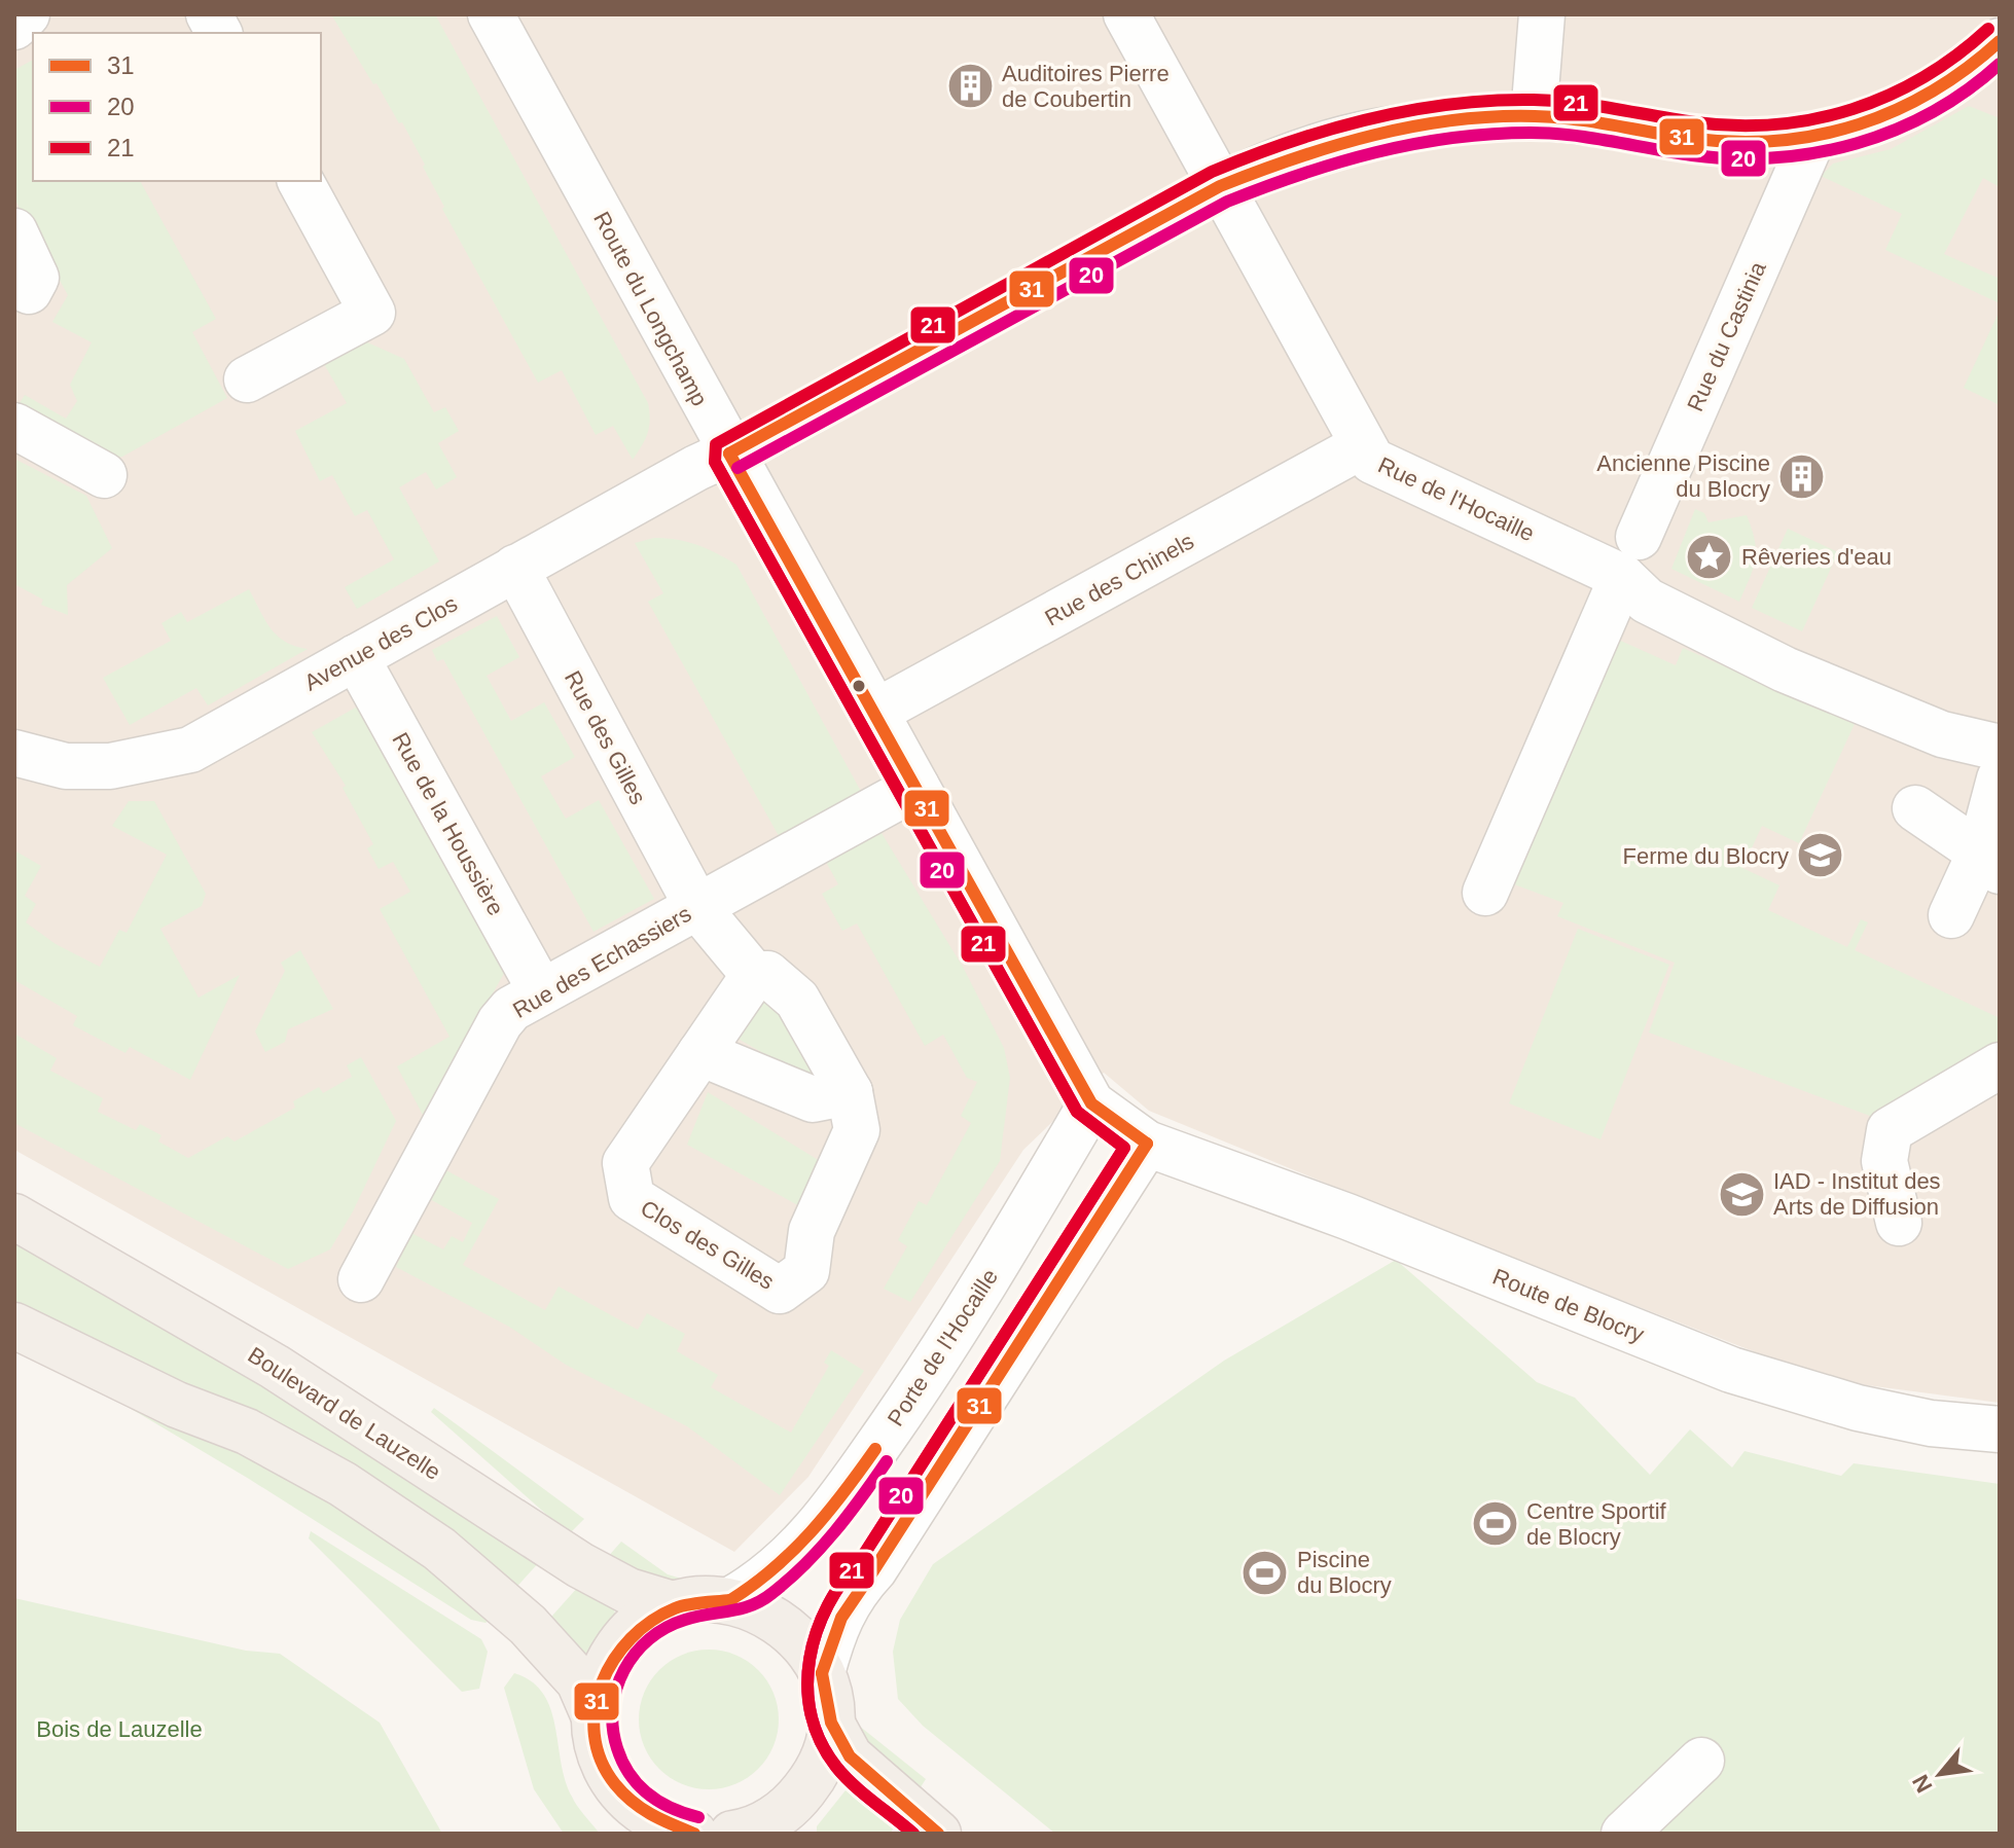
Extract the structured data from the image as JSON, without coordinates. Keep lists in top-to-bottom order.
{
  "streets": {
    "main road": ["Boulevard de Lauzelle"],
    "street": [
      "Route du Longchamp",
      "Rue du Castinia",
      "Rue de l'Hocaille",
      "Rue des Chinels",
      "Avenue des Clos",
      "Rue des Gilles",
      "Rue de la Houssière",
      "Rue des Echassiers",
      "Clos des Gilles",
      "Route de Blocry",
      "Porte de l'Hocaille"
    ]
  },
  "crossings": [
    ["Route du Longchamp", "Rue des Chinels"],
    ["Route du Longchamp", "Avenue des Clos"],
    ["Route du Longchamp", "Rue des Echassiers"],
    ["Route du Longchamp", "Route de Blocry"],
    ["Route du Longchamp", "Porte de l'Hocaille"],
    ["Rue du Castinia", "Rue de l'Hocaille"],
    ["Rue du Castinia", "Avenue des Clos"],
    ["Rue de l'Hocaille", "Rue des Chinels"],
    ["Rue de l'Hocaille", "Avenue des Clos"],
    ["Avenue des Clos", "Rue des Gilles"],
    ["Avenue des Clos", "Rue de la Houssière"],
    ["Rue des Gilles", "Rue des Echassiers"],
    ["Rue des Gilles", "Clos des Gilles"],
    ["Rue de la Houssière", "Rue des Echassiers"],
    ["Rue des Echassiers", "Clos des Gilles"]
  ],
  "parks": ["Bois de Lauzelle"],
  "places": {
    "building": ["Auditoires Pierre de Coubertin", "Ancienne Piscine du Blocry"],
    "place": ["Rêveries d'eau"],
    "school or university": ["Ferme du Blocry", "IAD - Institut des Arts de Diffusion"],
    "sports": ["Centre Sportif de Blocry", "Piscine du Blocry"]
  },
  "lines": ["transit line 21", "transit line 31", "transit line 20"],
  "legend": ["31", "20", "21"],
  "north": "bottom left"
}
